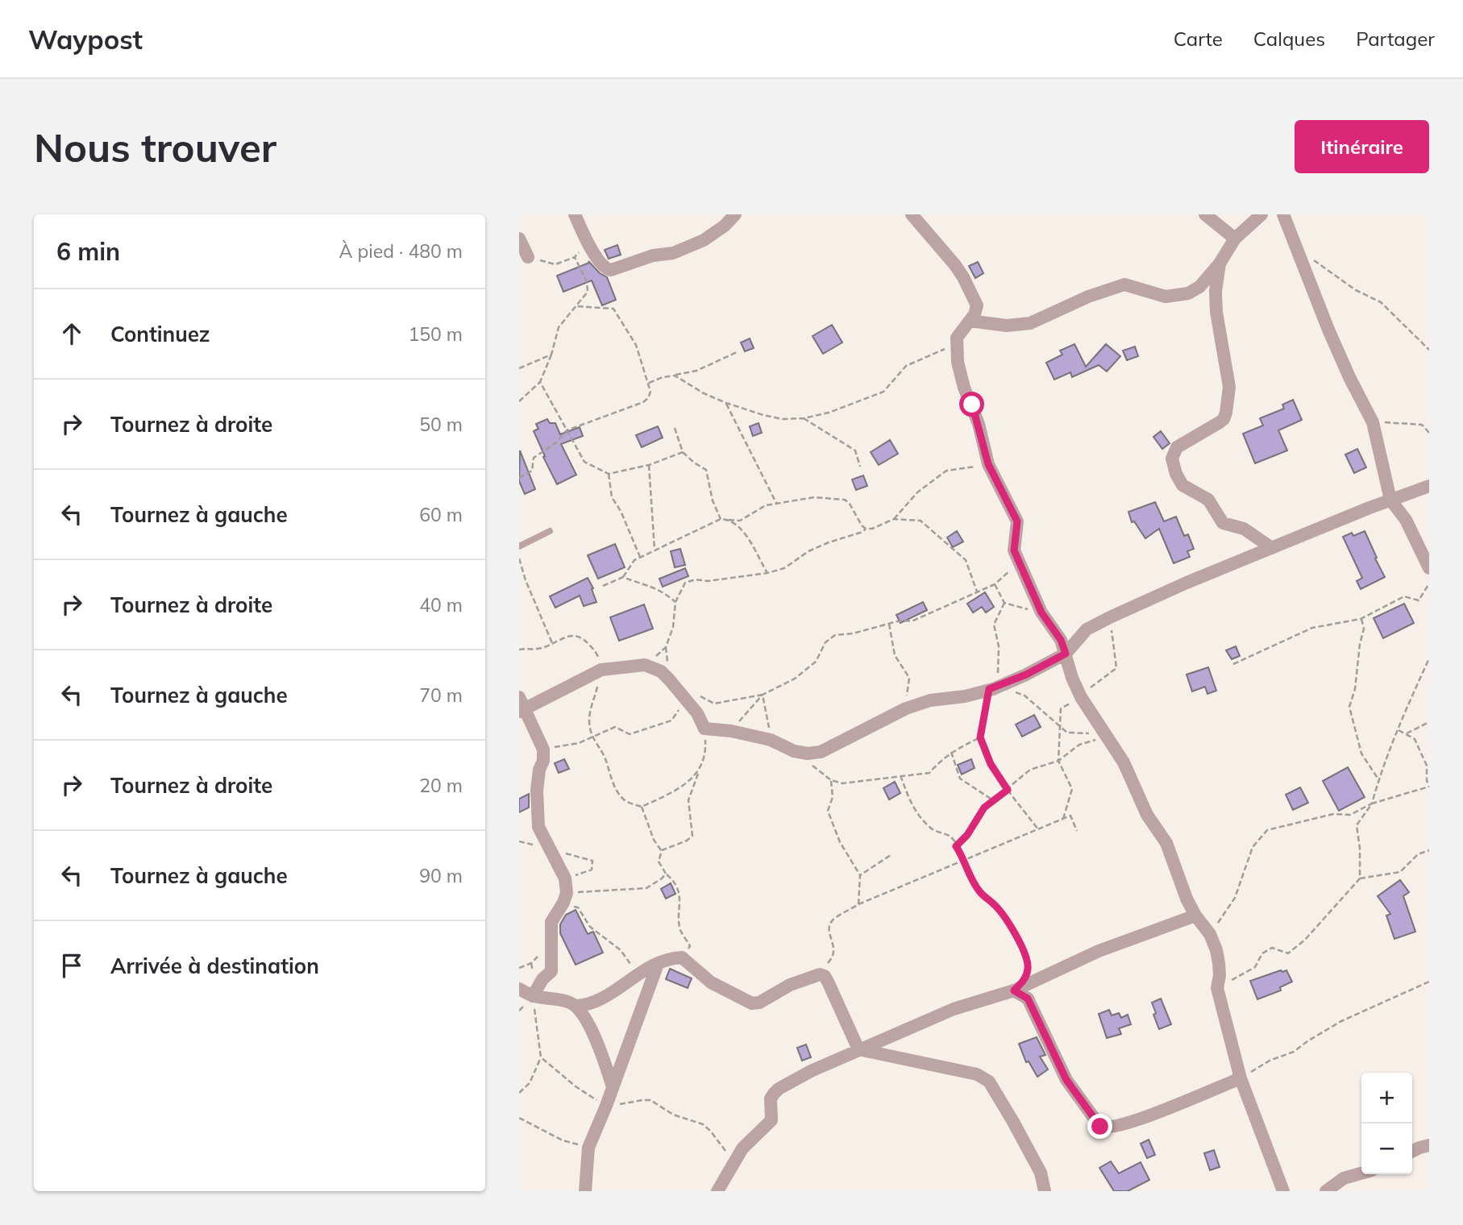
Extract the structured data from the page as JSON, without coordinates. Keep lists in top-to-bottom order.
{
  "page": {
    "header": "Waypost",
    "nav": ["Carte", "Calques", "Partager"],
    "buttons": "Itinéraire",
    "title": "Nous trouver",
    "heading": ["6 min", "À pied · 480 m"],
    "list": [
      ["Continuez", "150 m"],
      ["Tournez à droite", "50 m"],
      ["Tournez à gauche", "60 m"],
      ["Tournez à droite", "40 m"],
      ["Tournez à gauche", "70 m"],
      ["Tournez à droite", "20 m"],
      ["Tournez à gauche", "90 m"],
      "Arrivée à destination"
    ],
    "map_buttons": ["+", "−"]
  }
}
